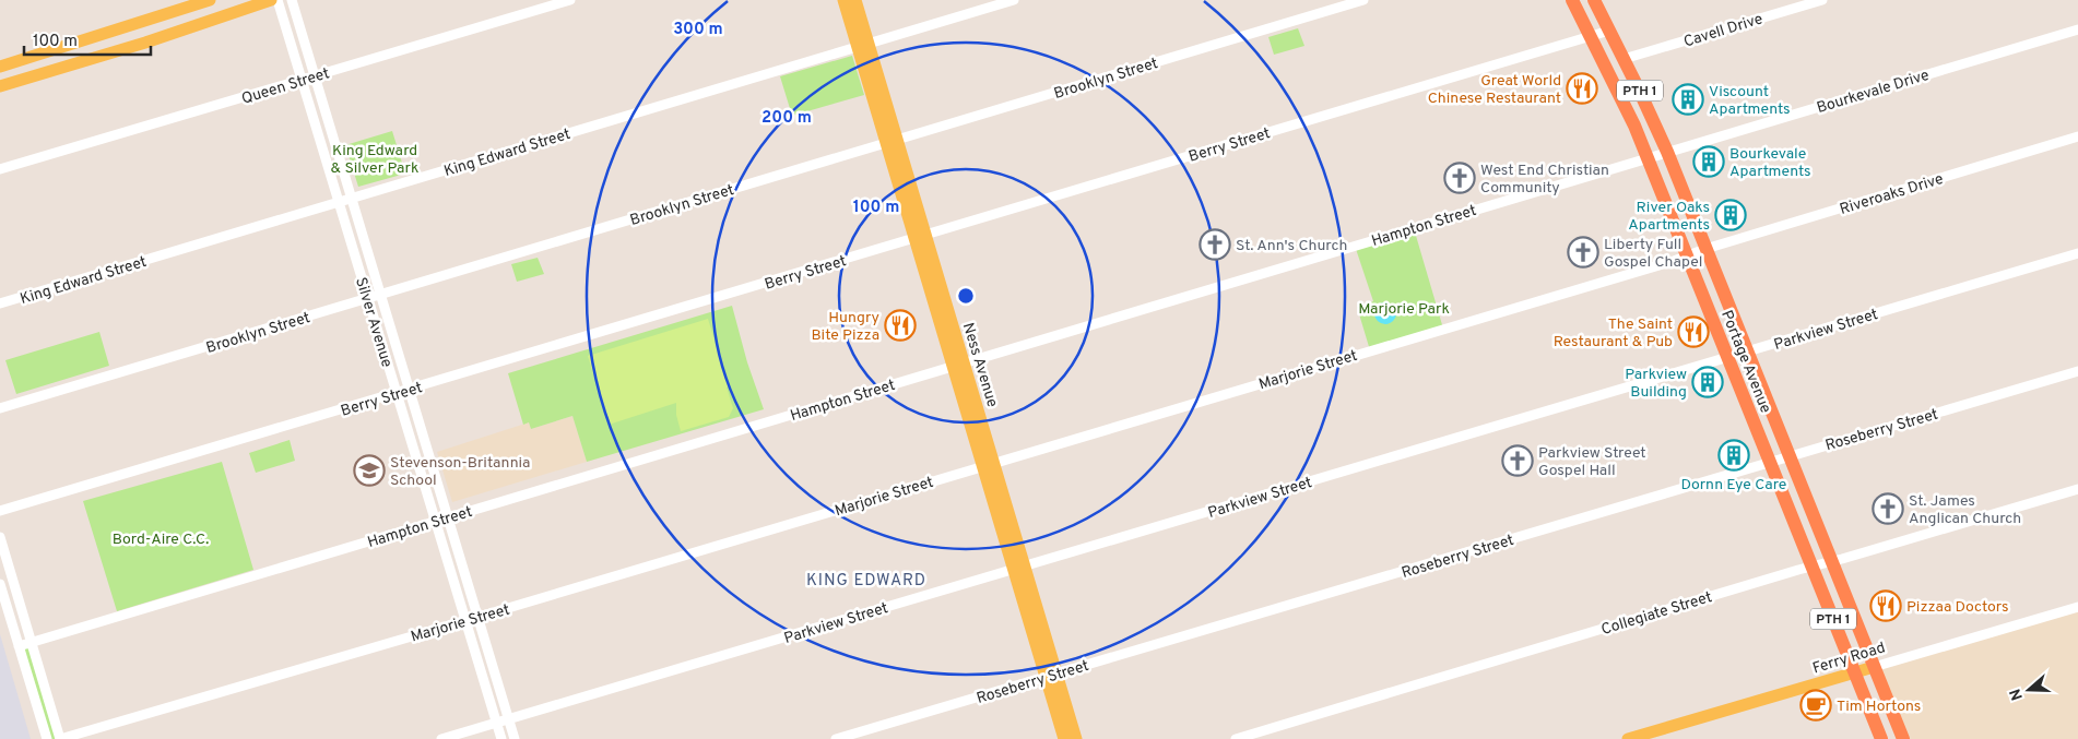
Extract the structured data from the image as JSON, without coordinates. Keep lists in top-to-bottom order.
{
  "streets": {
    "highway": ["PTH 1", "Portage Avenue"],
    "main road": ["Ness Avenue", "Ferry Road"],
    "street": [
      "Cavell Drive",
      "Brooklyn Street",
      "Queen Street",
      "Bourkevale Drive",
      "Berry Street",
      "King Edward Street",
      "Riveroaks Drive",
      "Hampton Street",
      "Silver Avenue",
      "Parkview Street",
      "Marjorie Street",
      "Roseberry Street",
      "Collegiate Street"
    ]
  },
  "crossings": [
    ["Cavell Drive", "Portage Avenue"],
    ["Brooklyn Street", "Silver Avenue"],
    ["Brooklyn Street", "Ness Avenue"],
    ["Queen Street", "Silver Avenue"],
    ["Bourkevale Drive", "Hampton Street"],
    ["Bourkevale Drive", "Portage Avenue"],
    ["Berry Street", "Silver Avenue"],
    ["Berry Street", "Portage Avenue"],
    ["Berry Street", "Ness Avenue"],
    ["King Edward Street", "Silver Avenue"],
    ["King Edward Street", "Ness Avenue"],
    ["Riveroaks Drive", "Portage Avenue"],
    ["Riveroaks Drive", "Marjorie Street"],
    ["Hampton Street", "Silver Avenue"],
    ["Hampton Street", "Portage Avenue"],
    ["Hampton Street", "Ness Avenue"],
    ["Silver Avenue", "Parkview Street"],
    ["Silver Avenue", "Marjorie Street"],
    ["Parkview Street", "Portage Avenue"],
    ["Parkview Street", "Ness Avenue"],
    ["Portage Avenue", "Marjorie Street"],
    ["Portage Avenue", "Roseberry Street"],
    ["Portage Avenue", "Collegiate Street"],
    ["Portage Avenue", "Ferry Road"],
    ["Ness Avenue", "Marjorie Street"],
    ["Ness Avenue", "Roseberry Street"]
  ],
  "districts": ["KING EDWARD"],
  "parks": ["King Edward & Silver Park", "Marjorie Park", "Bord-Aire C.C."],
  "places": {
    "restaurant": [
      "Great World Chinese Restaurant",
      "Hungry Bite Pizza",
      "The Saint Restaurant & Pub",
      "Pizzaa Doctors"
    ],
    "building": [
      "Viscount Apartments",
      "Bourkevale Apartments",
      "River Oaks Apartments",
      "Parkview Building",
      "Dornn Eye Care"
    ],
    "church": [
      "West End Christian Community",
      "St. Ann's Church",
      "Liberty Full Gospel Chapel",
      "Parkview Street Gospel Hall",
      "St. James Anglican Church"
    ],
    "school or university": ["Stevenson-Britannia School"],
    "cafe": ["Tim Hortons"]
  },
  "scale_bar": "100 m",
  "north": "left",
  "rings": ["300 m", "200 m", "100 m"]
}
